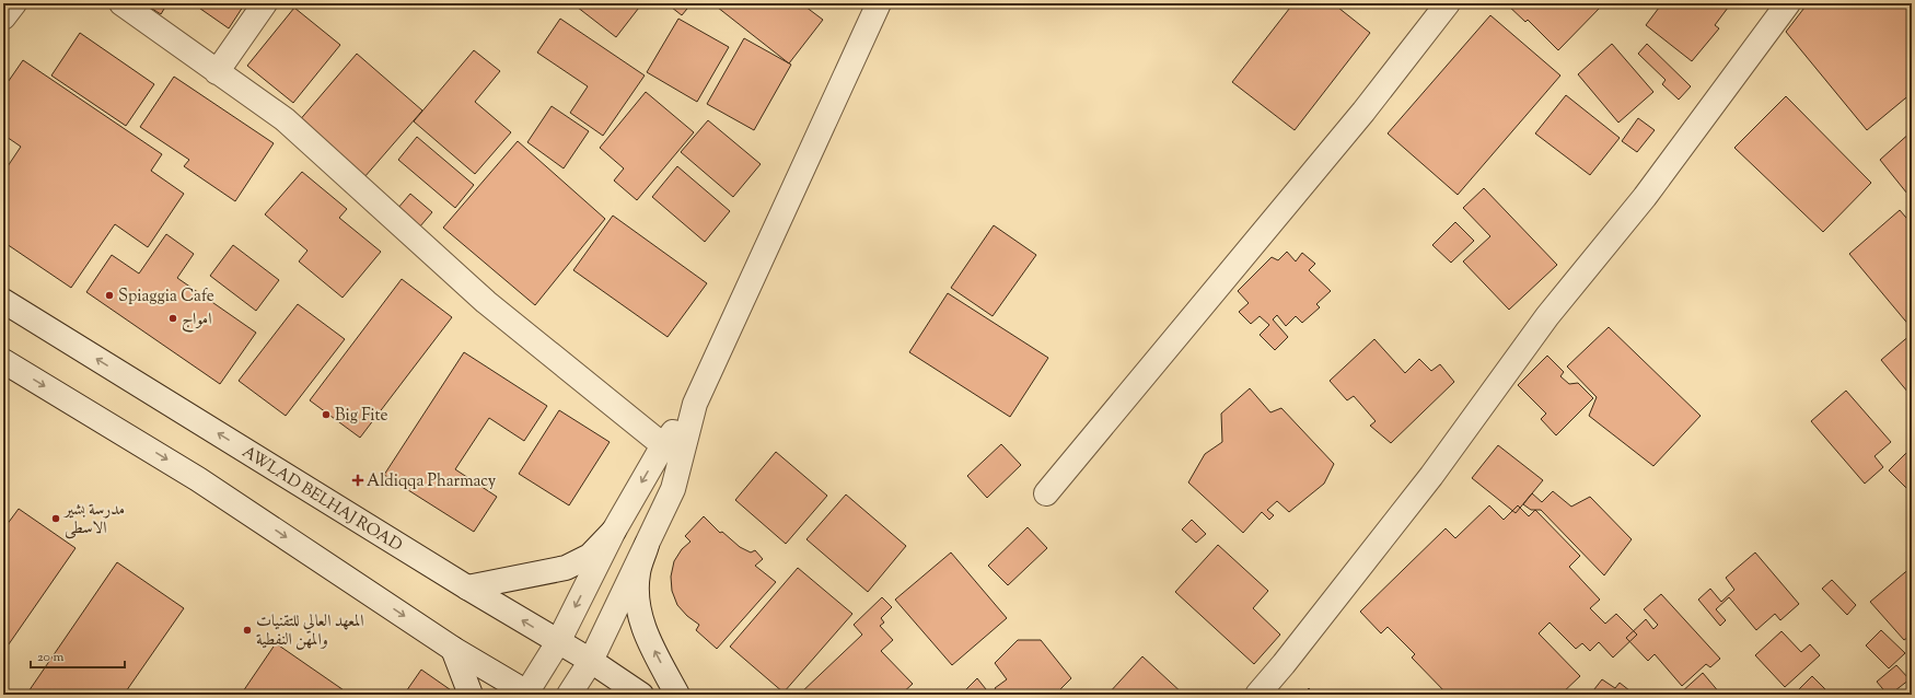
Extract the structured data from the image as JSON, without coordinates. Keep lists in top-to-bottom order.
{
  "streets": {
    "street": ["AWLAD BELHAJ ROAD"]
  },
  "places": {
    "other": [
      "Spiaggia Cafe",
      "امواج",
      "Big Fite",
      "مدرسة بشير الاسطى",
      "المعهد العالي للتقنيات والمهن النفطية"
    ],
    "health": ["Aldiqqa Pharmacy"]
  },
  "scale_bar": "20 m"
}
